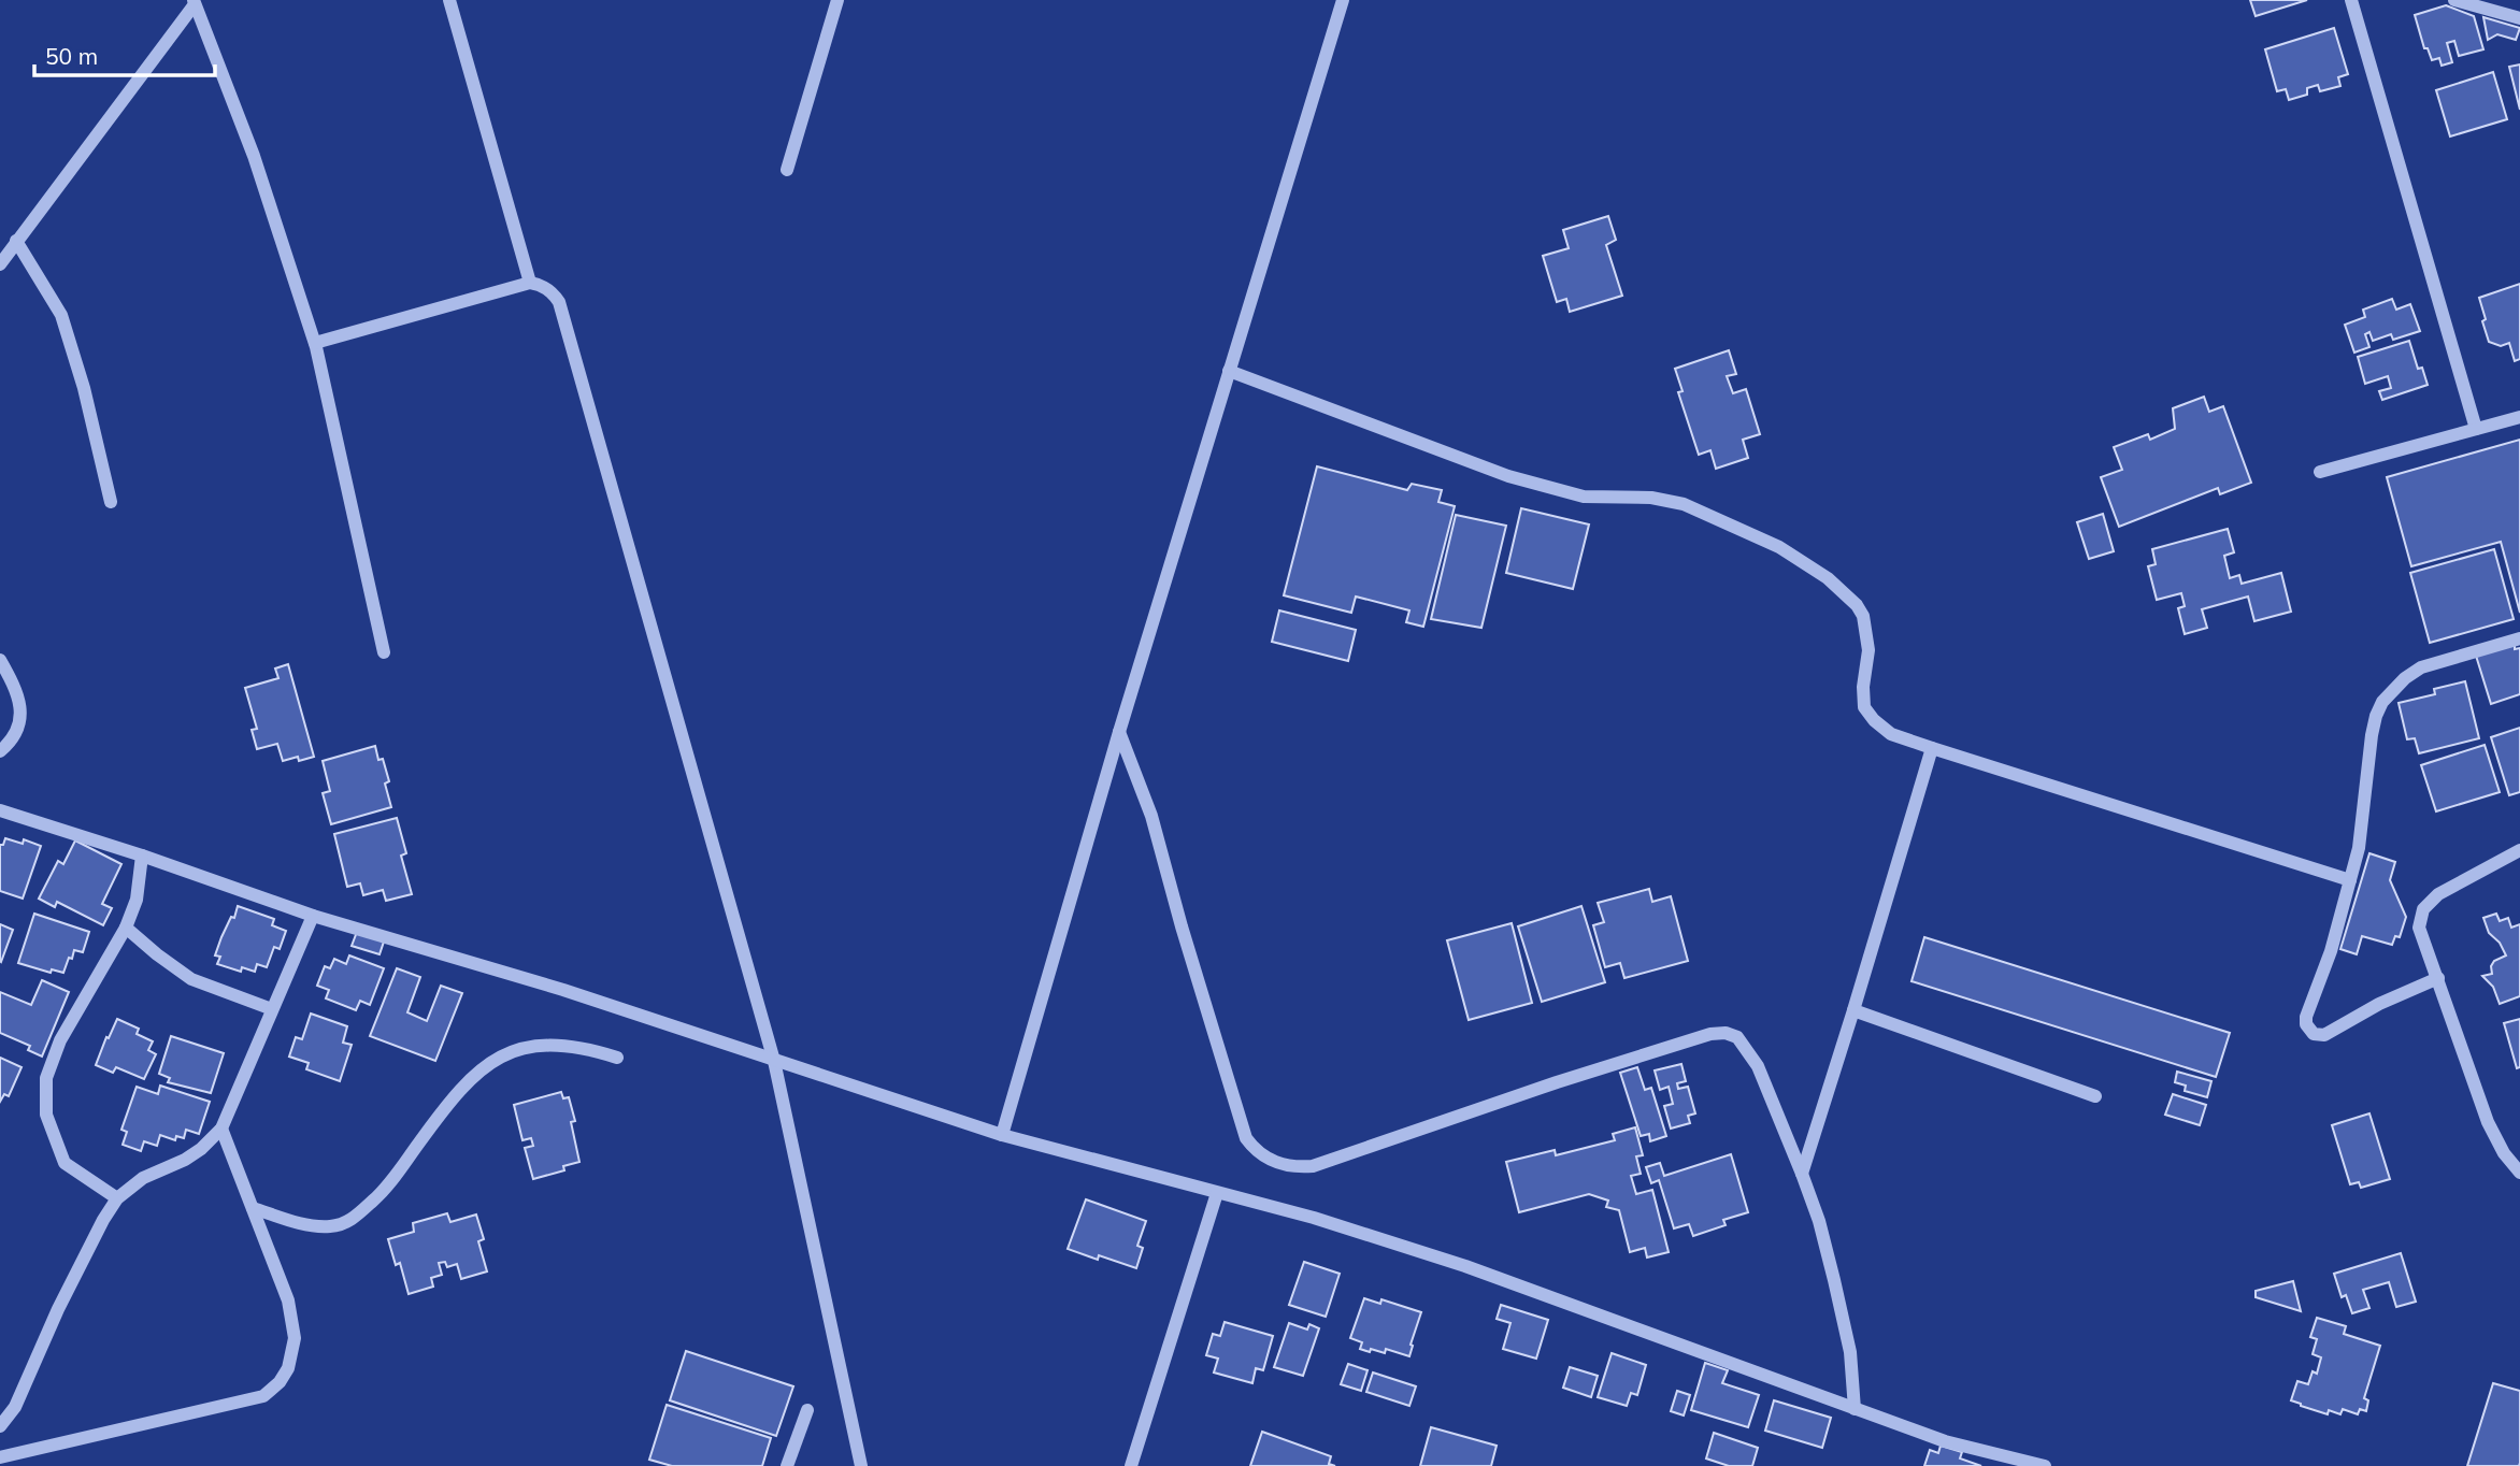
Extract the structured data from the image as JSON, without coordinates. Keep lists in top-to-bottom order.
{
  "scale_bar": "50 m"
}
